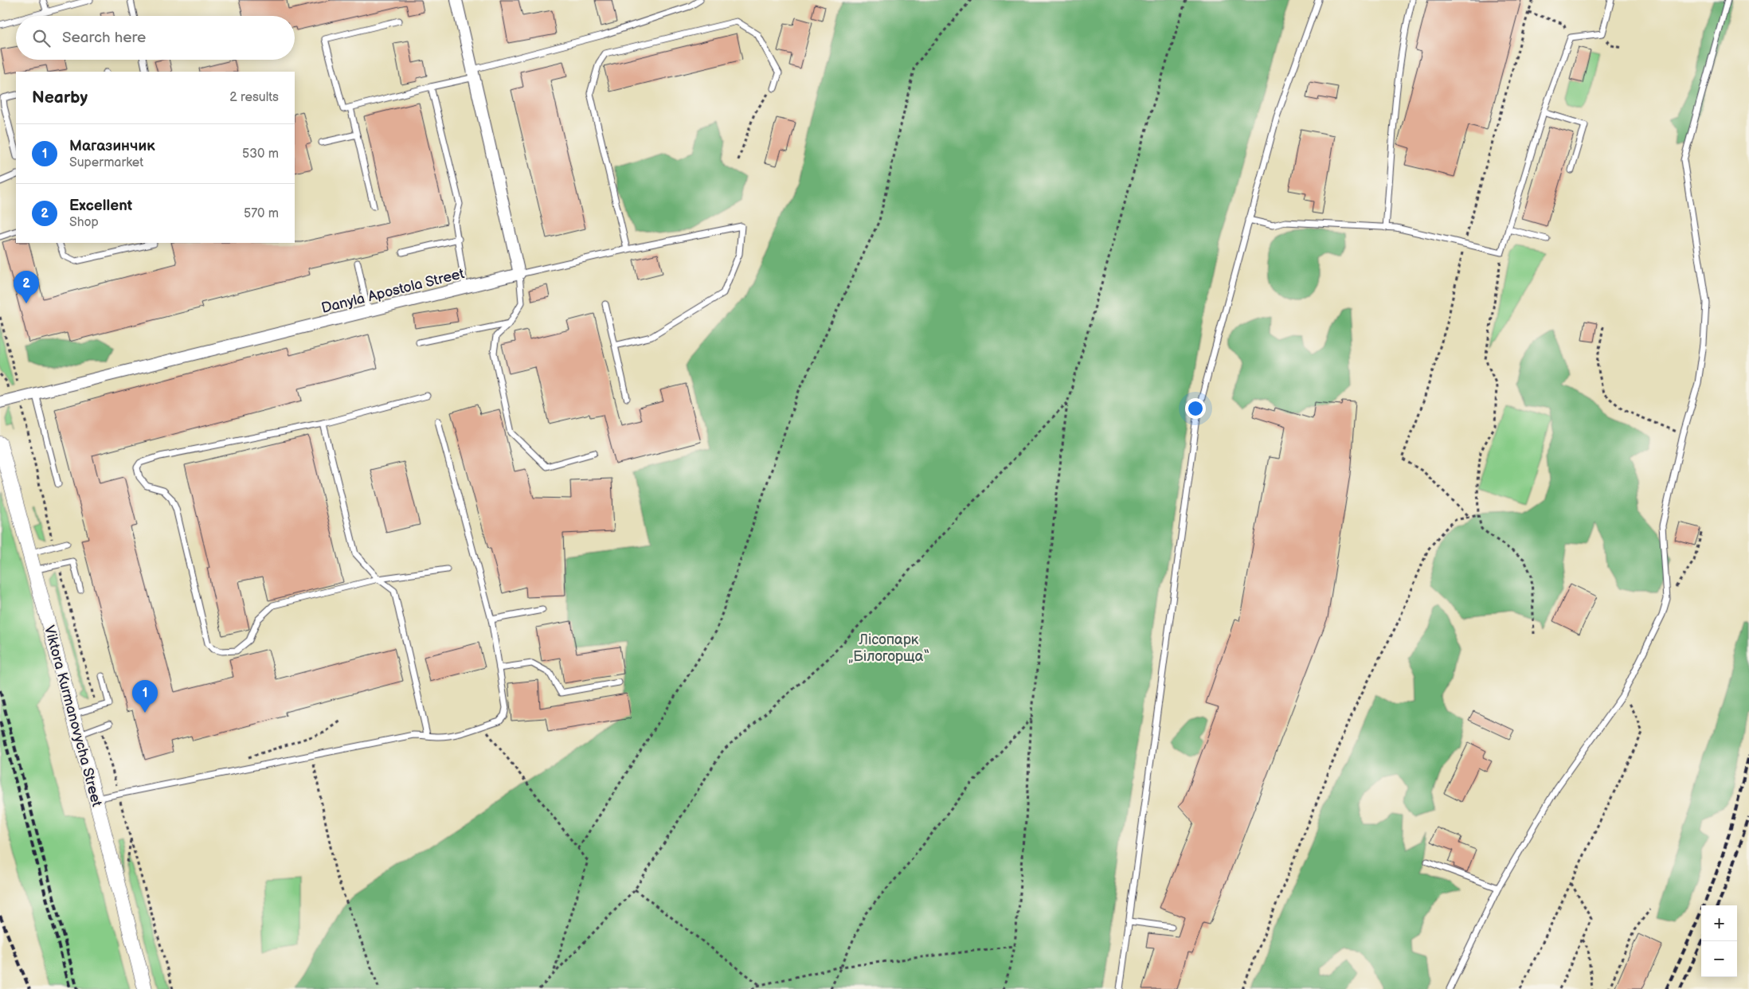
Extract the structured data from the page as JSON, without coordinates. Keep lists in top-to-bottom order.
{
  "streets": {
    "street": ["Danyla Apostola Street", "Viktora Kurmanovycha Street"]
  },
  "parks": ["Лісопарк „Білогорща“"],
  "page": {
    "search": "Search here",
    "heading": ["Nearby", "2 results"],
    "list": [
      {
        "mark": "1",
        "name": "Магазинчик",
        "note": "Supermarket",
        "value": "530 m"
      },
      {
        "mark": "2",
        "name": "Excellent",
        "note": "Shop",
        "value": "570 m"
      }
    ],
    "pins": ["2", "1"],
    "map_buttons": ["+", "−"]
  }
}
